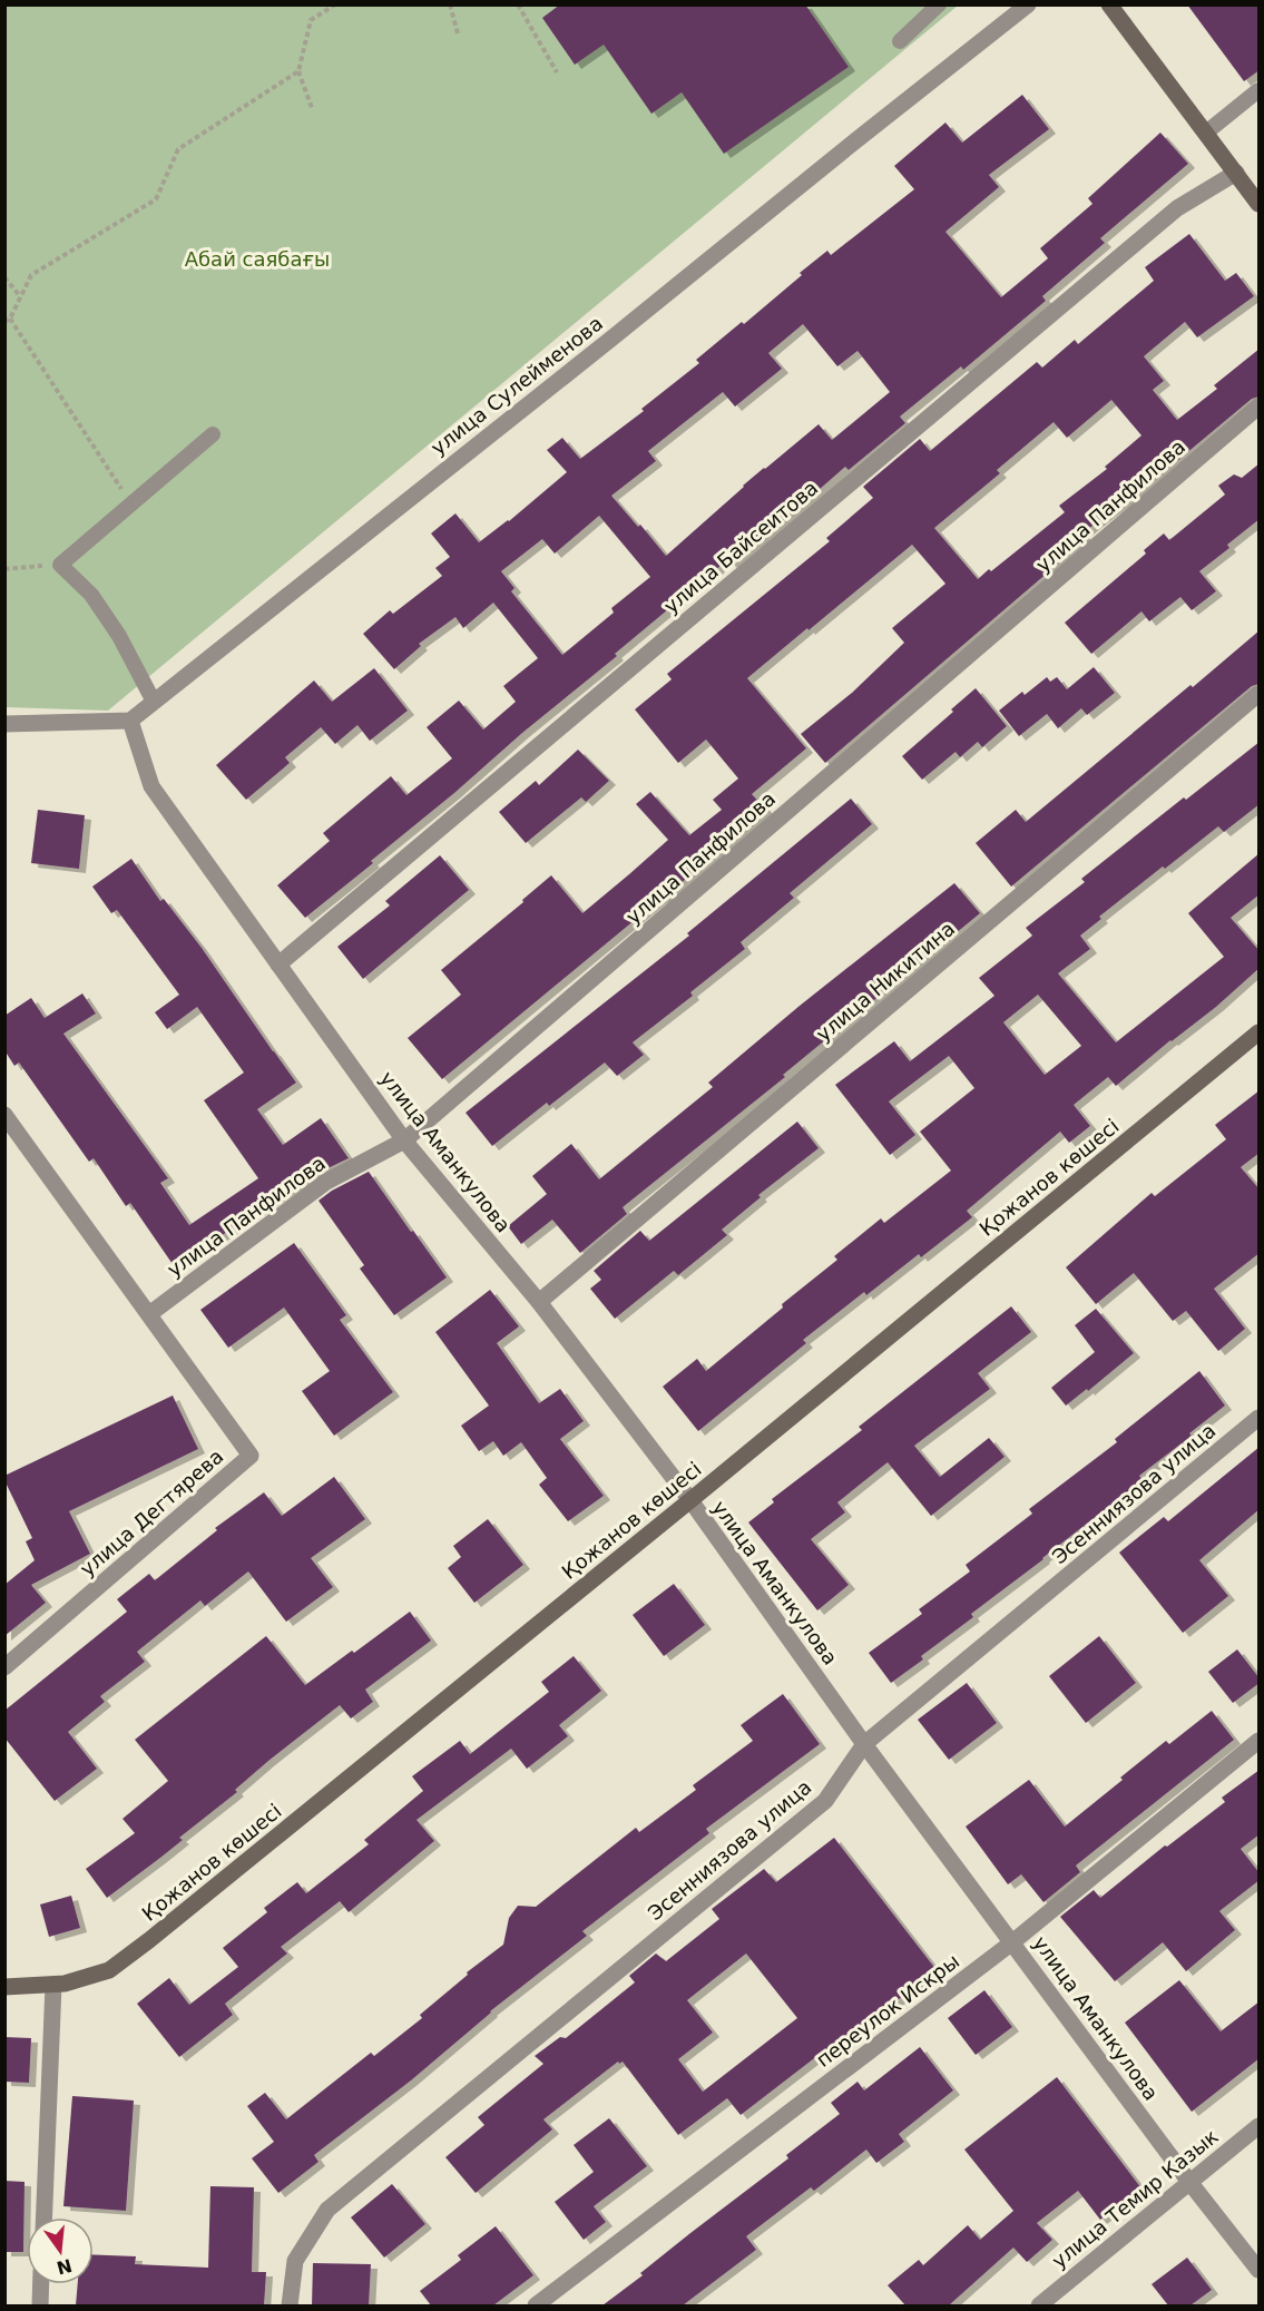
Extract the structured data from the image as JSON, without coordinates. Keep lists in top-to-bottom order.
{
  "streets": {
    "main road": ["Қожанов көшесі"],
    "street": [
      "улица Сулейменова",
      "улица Панфилова",
      "улица Байсеитова",
      "улица Никитина",
      "улица Аманкулова",
      "Эсенниязова улица",
      "улица Дегтярева",
      "переулок Искры",
      "улица Темир Казык"
    ]
  },
  "crossings": [
    ["улица Сулейменова", "улица Аманкулова"],
    ["улица Панфилова", "улица Аманкулова"],
    ["улица Панфилова", "улица Дегтярева"],
    ["улица Байсеитова", "улица Аманкулова"],
    ["улица Никитина", "улица Аманкулова"],
    ["улица Аманкулова", "Қожанов көшесі"],
    ["улица Аманкулова", "Эсенниязова улица"],
    ["улица Аманкулова", "переулок Искры"],
    ["улица Аманкулова", "улица Темир Казык"]
  ],
  "parks": ["Абай саябағы"],
  "north": "bottom"
}
